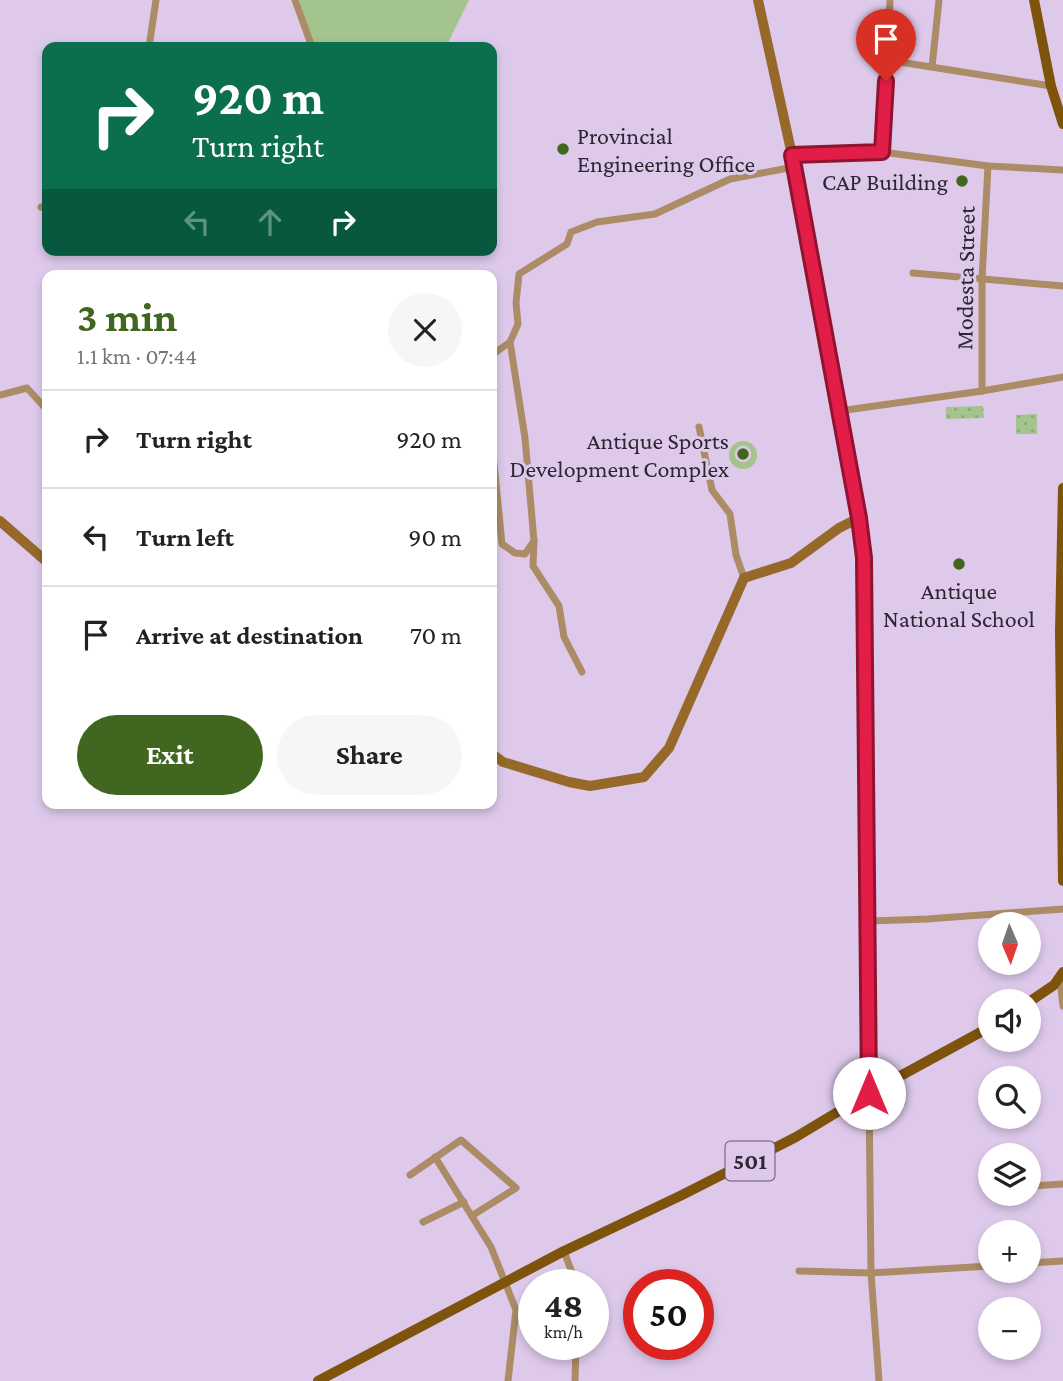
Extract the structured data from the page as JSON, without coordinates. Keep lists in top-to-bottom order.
{
  "streets": {
    "main road": ["501"],
    "street": ["Modesta Street"]
  },
  "places": [
    "Provincial Engineering Office",
    "CAP Building",
    "Antique Sports Development Complex",
    "Antique National School"
  ],
  "north": "bottom",
  "page": {
    "turn": ["920 m", "Turn right"],
    "heading": ["3 min", "1.1 km · 07:44"],
    "list": [
      {
        "name": "Turn right",
        "value": "920 m"
      },
      {
        "name": "Turn left",
        "value": "90 m"
      },
      {
        "name": "Arrive at destination",
        "value": "70 m"
      }
    ],
    "buttons": ["Exit", "Share"],
    "map_buttons": ["+", "−"],
    "speed": "48 km/h",
    "limit": "50"
  }
}
